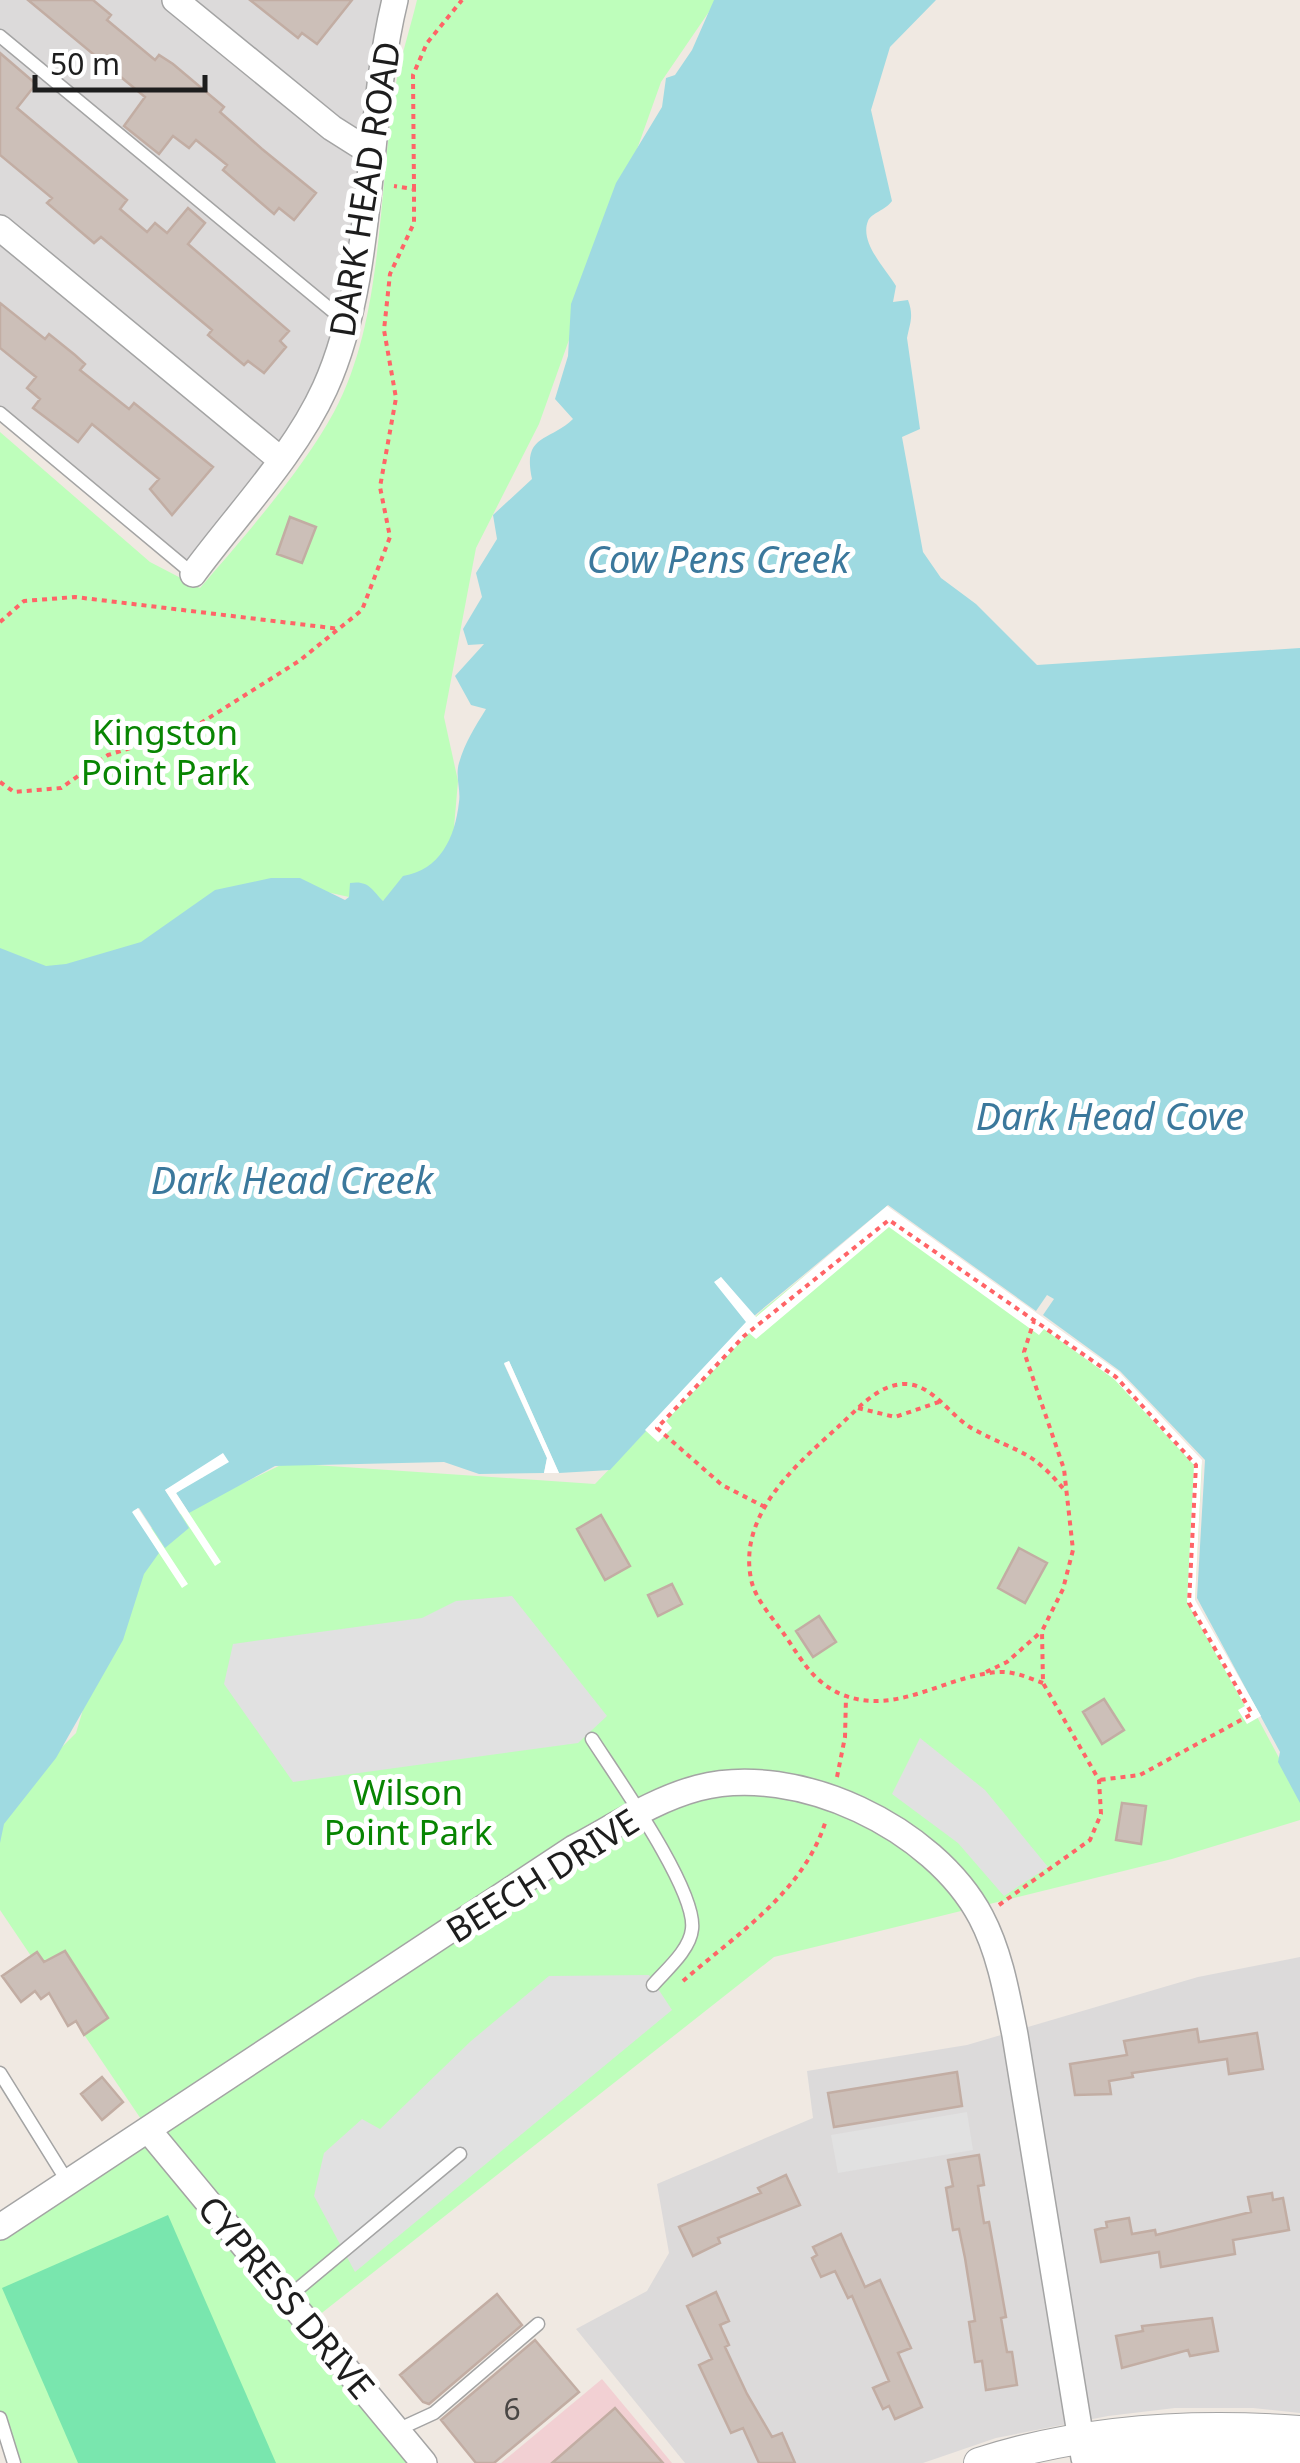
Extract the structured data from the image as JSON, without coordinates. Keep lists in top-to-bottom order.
{
  "streets": {
    "street": ["DARK HEAD ROAD", "BEECH DRIVE", "CYPRESS DRIVE"]
  },
  "crossings": [
    ["BEECH DRIVE", "CYPRESS DRIVE"]
  ],
  "water": ["Cow Pens Creek", "Dark Head Cove", "Dark Head Creek"],
  "parks": ["Kingston Point Park", "Wilson Point Park"],
  "house_numbers": ["6"],
  "scale_bar": "50 m"
}
